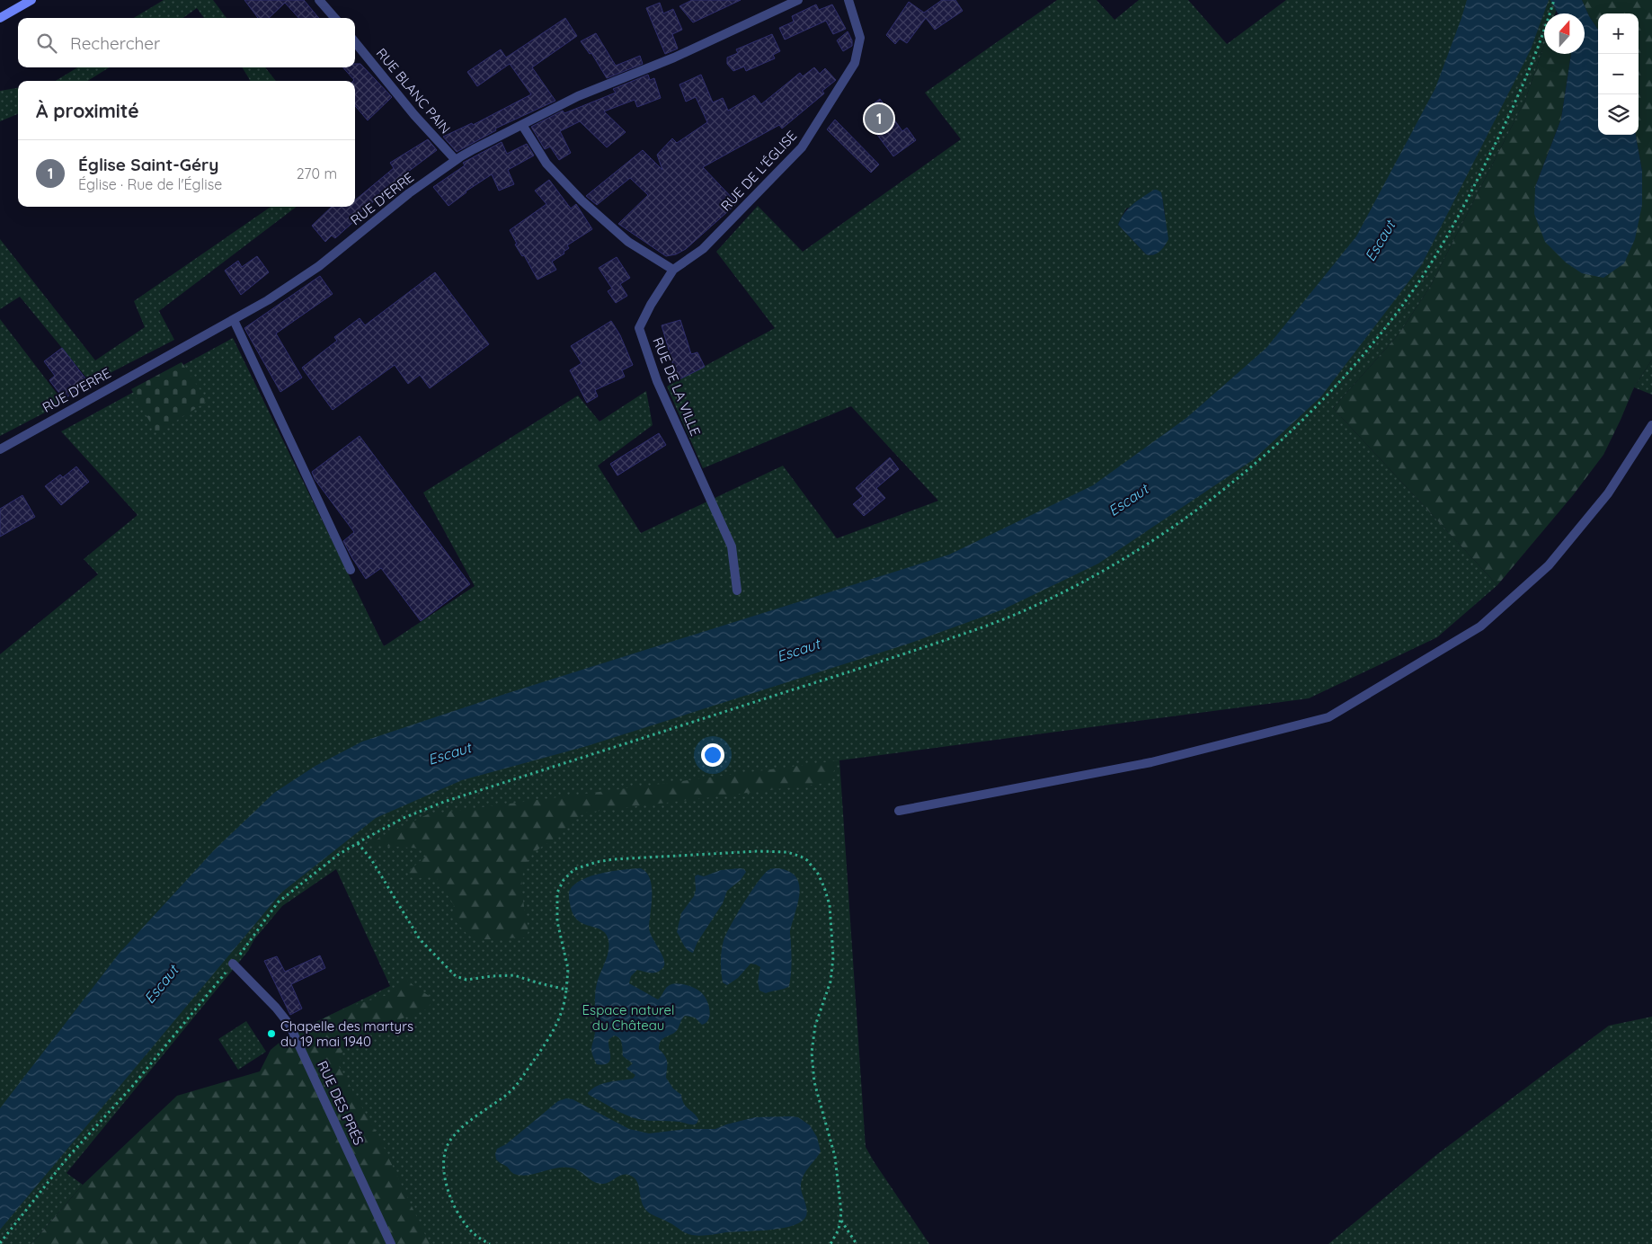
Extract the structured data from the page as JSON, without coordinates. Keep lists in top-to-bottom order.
{
  "streets": {
    "street": [
      "RUE BLANC PAIN",
      "RUE DE L'ÉGLISE",
      "RUE D'ERRE",
      "RUE DE LA VILLE",
      "RUE DES PRÉS"
    ]
  },
  "crossings": [
    ["RUE BLANC PAIN", "RUE D'ERRE"],
    ["RUE DE L'ÉGLISE", "RUE DE LA VILLE"]
  ],
  "water": ["Escaut"],
  "parks": ["Espace naturel du Château"],
  "places": ["Chapelle des martyrs du 19 mai 1940"],
  "north": "top",
  "page": {
    "map_buttons": ["+", "−"],
    "search": "Rechercher",
    "heading": "À proximité",
    "pins": "1",
    "list": [
      {
        "mark": "1",
        "name": "Église Saint-Géry",
        "note": "Église · Rue de l'Église",
        "value": "270 m"
      }
    ]
  }
}
